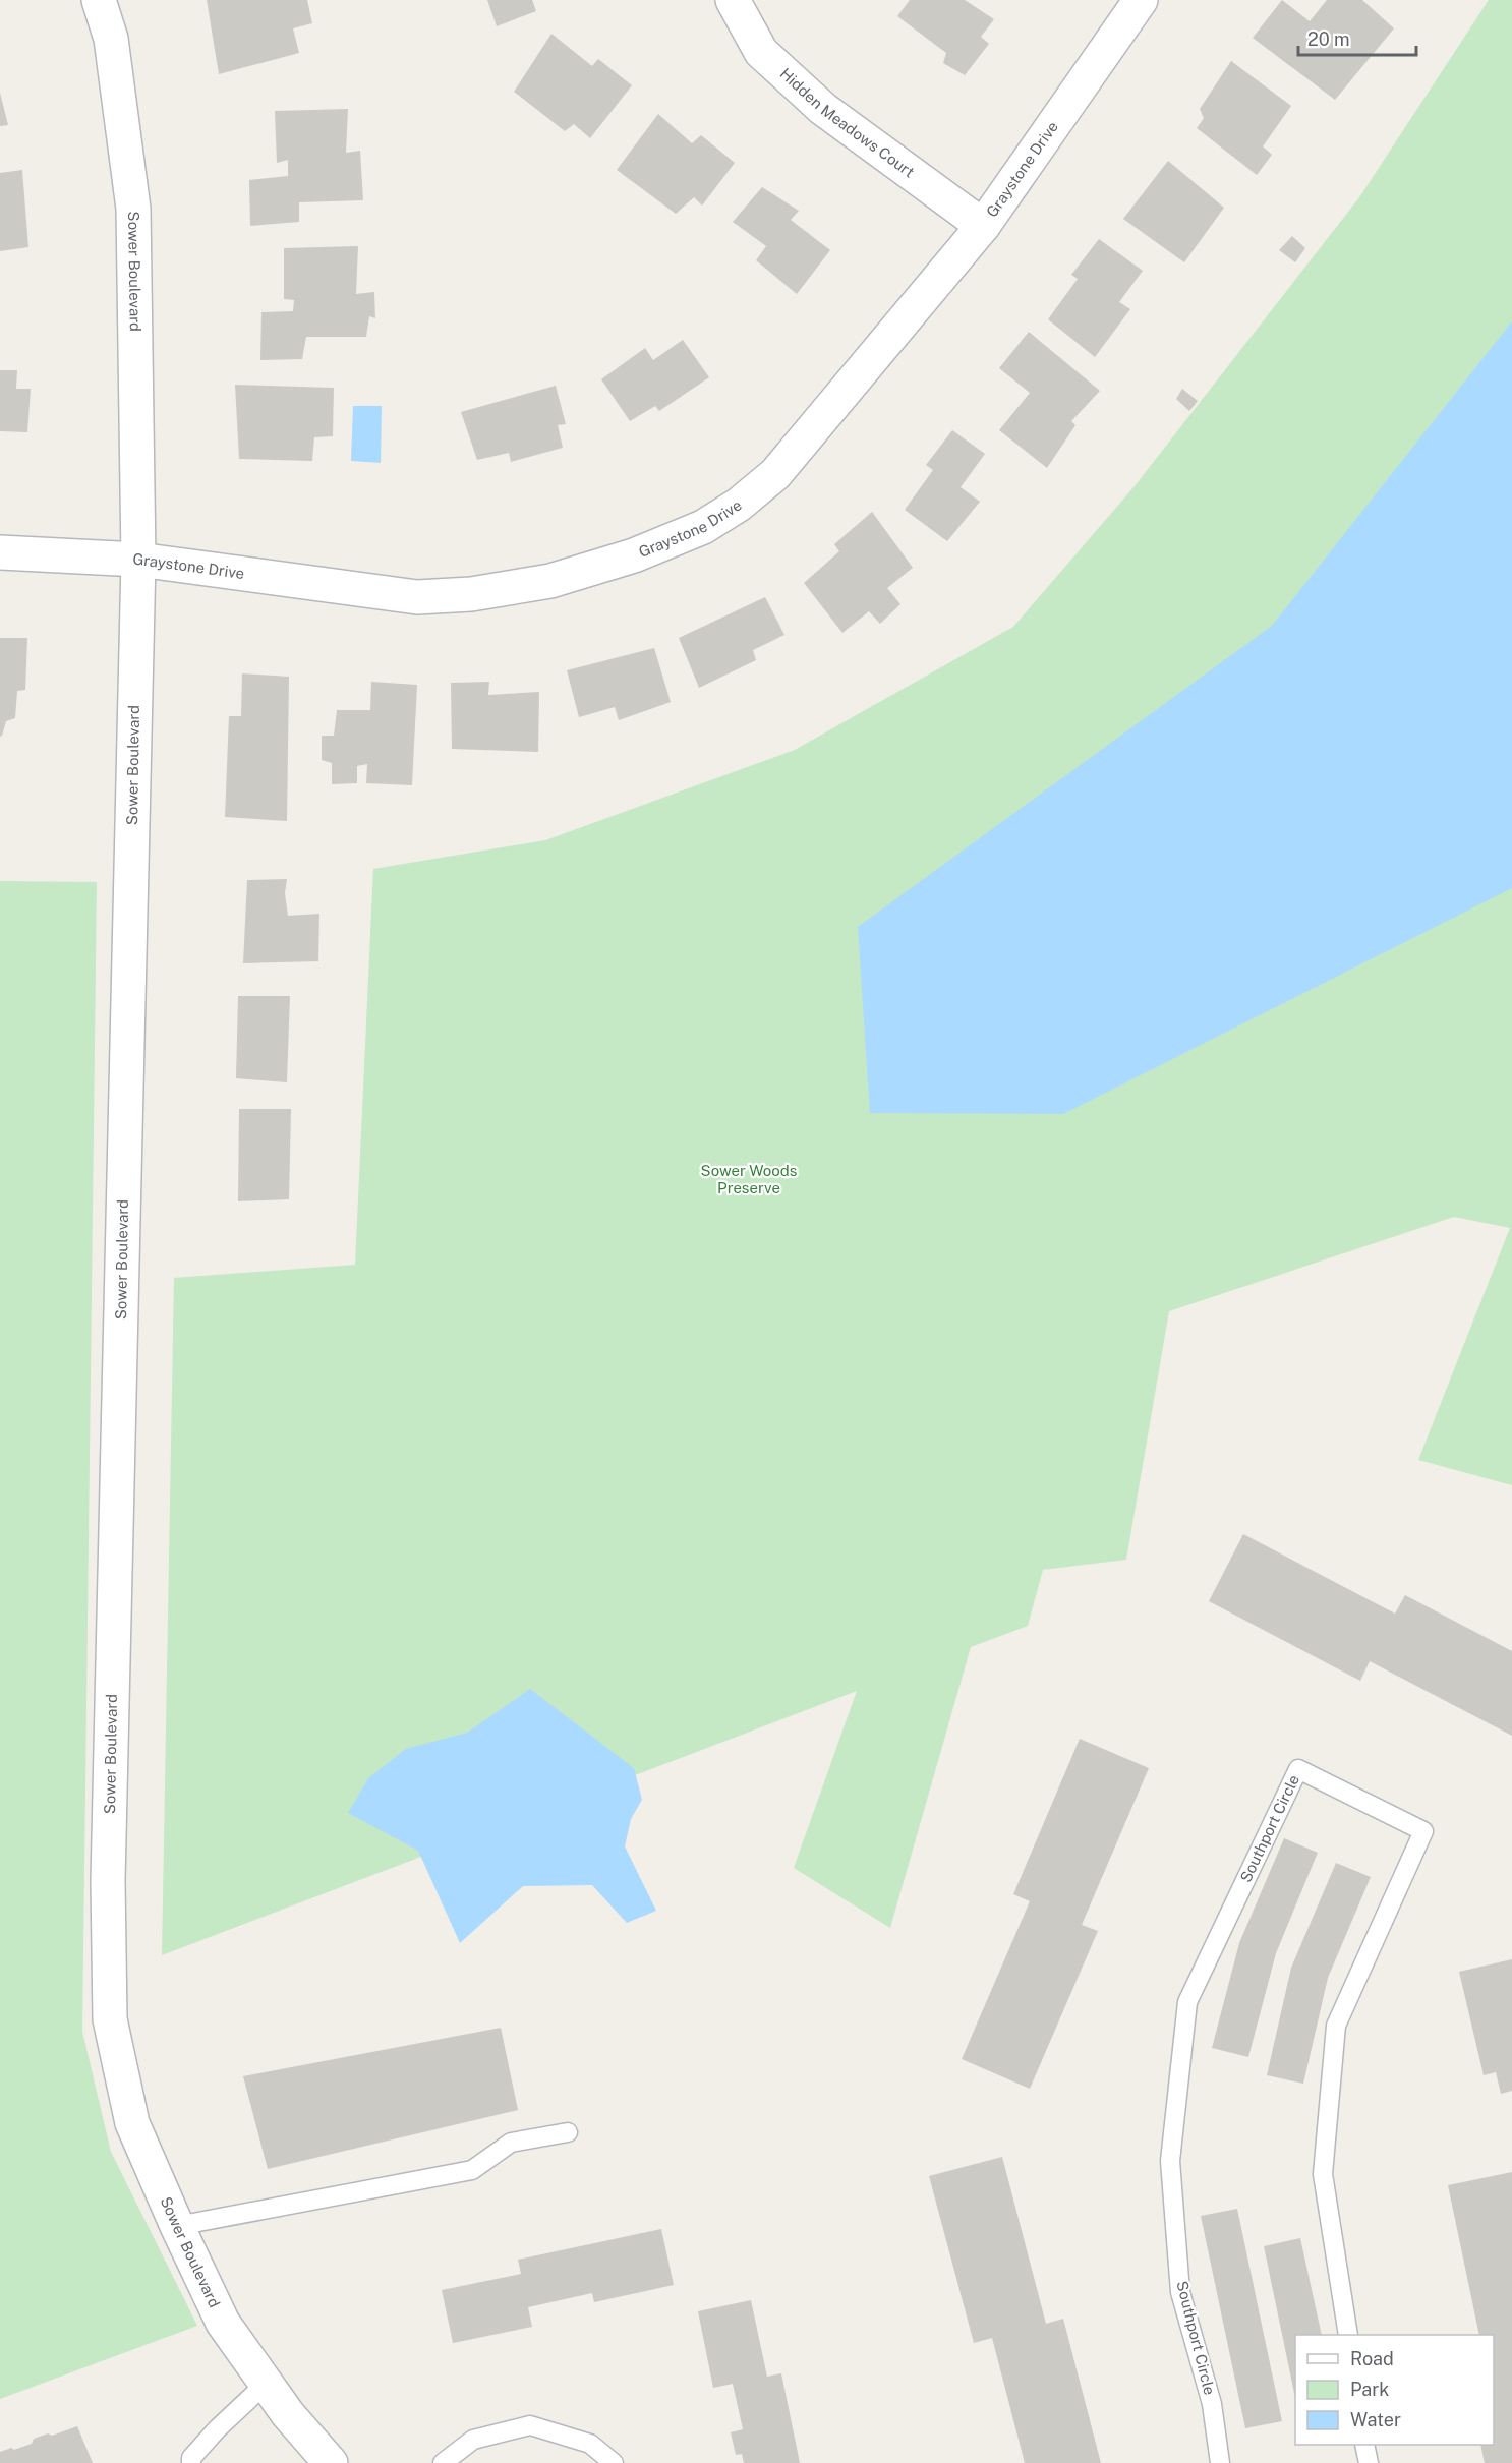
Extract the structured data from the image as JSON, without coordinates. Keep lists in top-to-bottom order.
{
  "streets": {
    "street": ["Hidden Meadows Court", "Graystone Drive", "Sower Boulevard"],
    "lane": ["Southport Circle"]
  },
  "crossings": [
    ["Hidden Meadows Court", "Graystone Drive"],
    ["Graystone Drive", "Sower Boulevard"]
  ],
  "parks": ["Sower Woods Preserve"],
  "legend": ["Road", "Park", "Water"],
  "scale_bar": "20 m"
}
